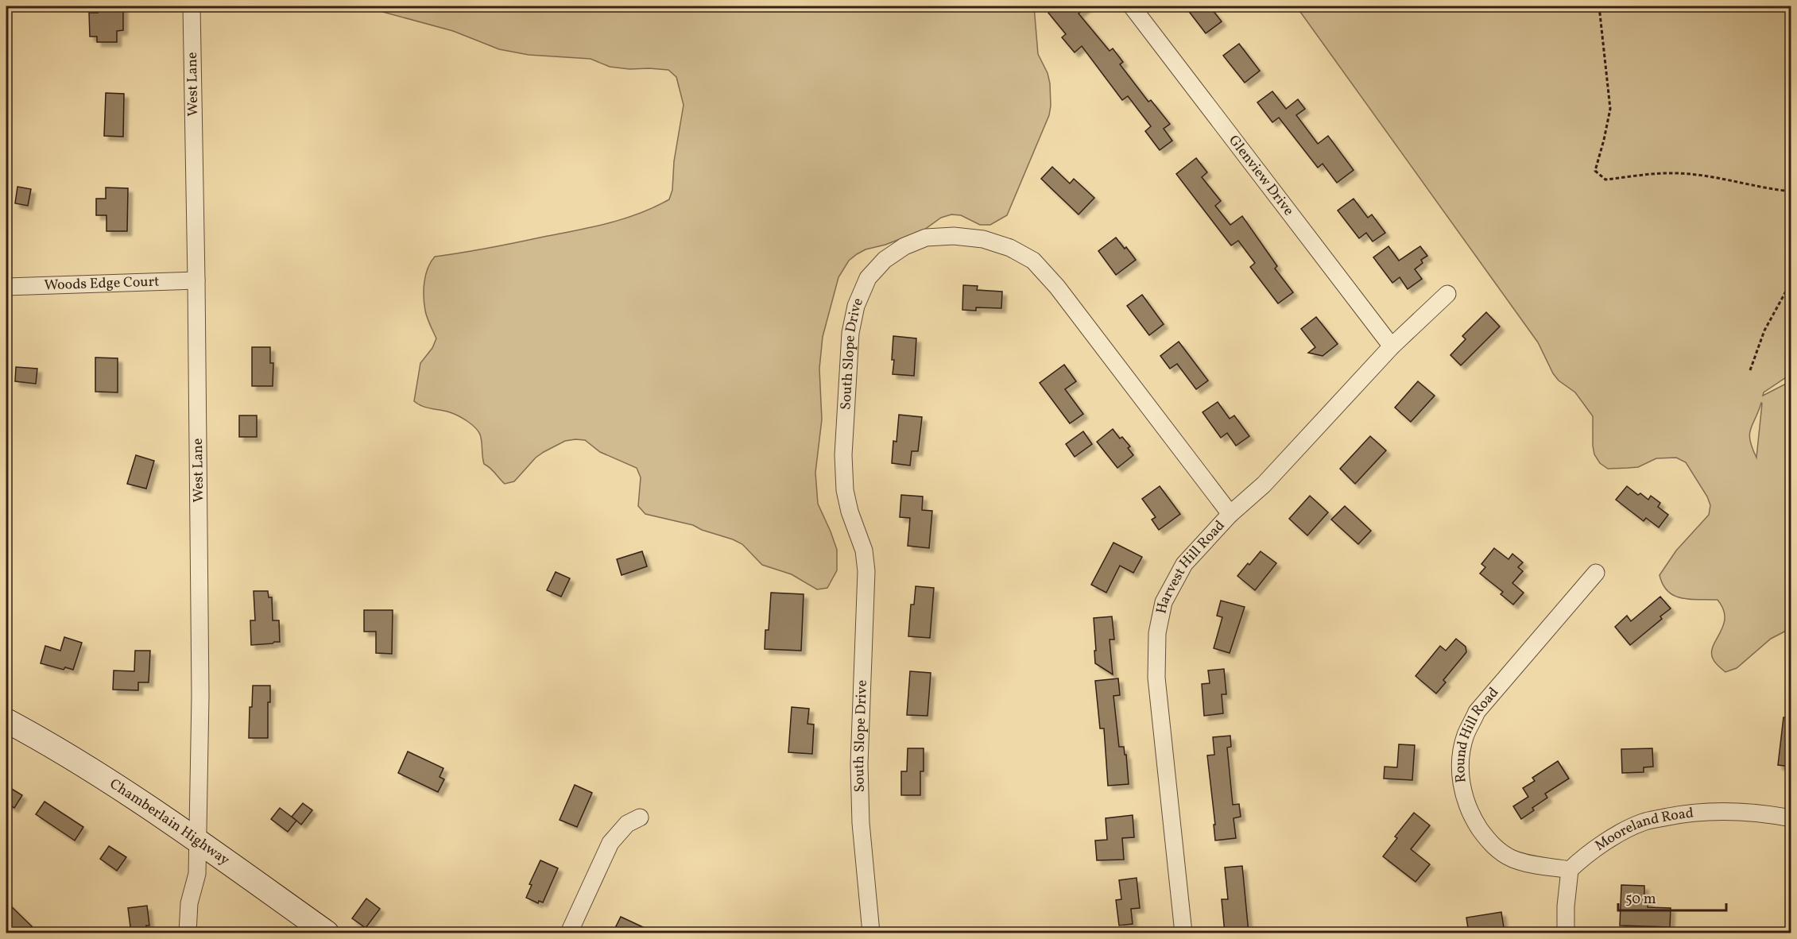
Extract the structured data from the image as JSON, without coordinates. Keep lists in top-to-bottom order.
{
  "streets": {
    "main road": ["Chamberlain Highway"],
    "street": [
      "West Lane",
      "Glenview Drive",
      "Woods Edge Court",
      "South Slope Drive",
      "Harvest Hill Road",
      "Round Hill Road",
      "Mooreland Road"
    ]
  },
  "crossings": [
    ["West Lane", "Woods Edge Court"],
    ["West Lane", "Chamberlain Highway"],
    ["Glenview Drive", "Harvest Hill Road"],
    ["South Slope Drive", "Harvest Hill Road"],
    ["Round Hill Road", "Mooreland Road"]
  ],
  "scale_bar": "50 m"
}
